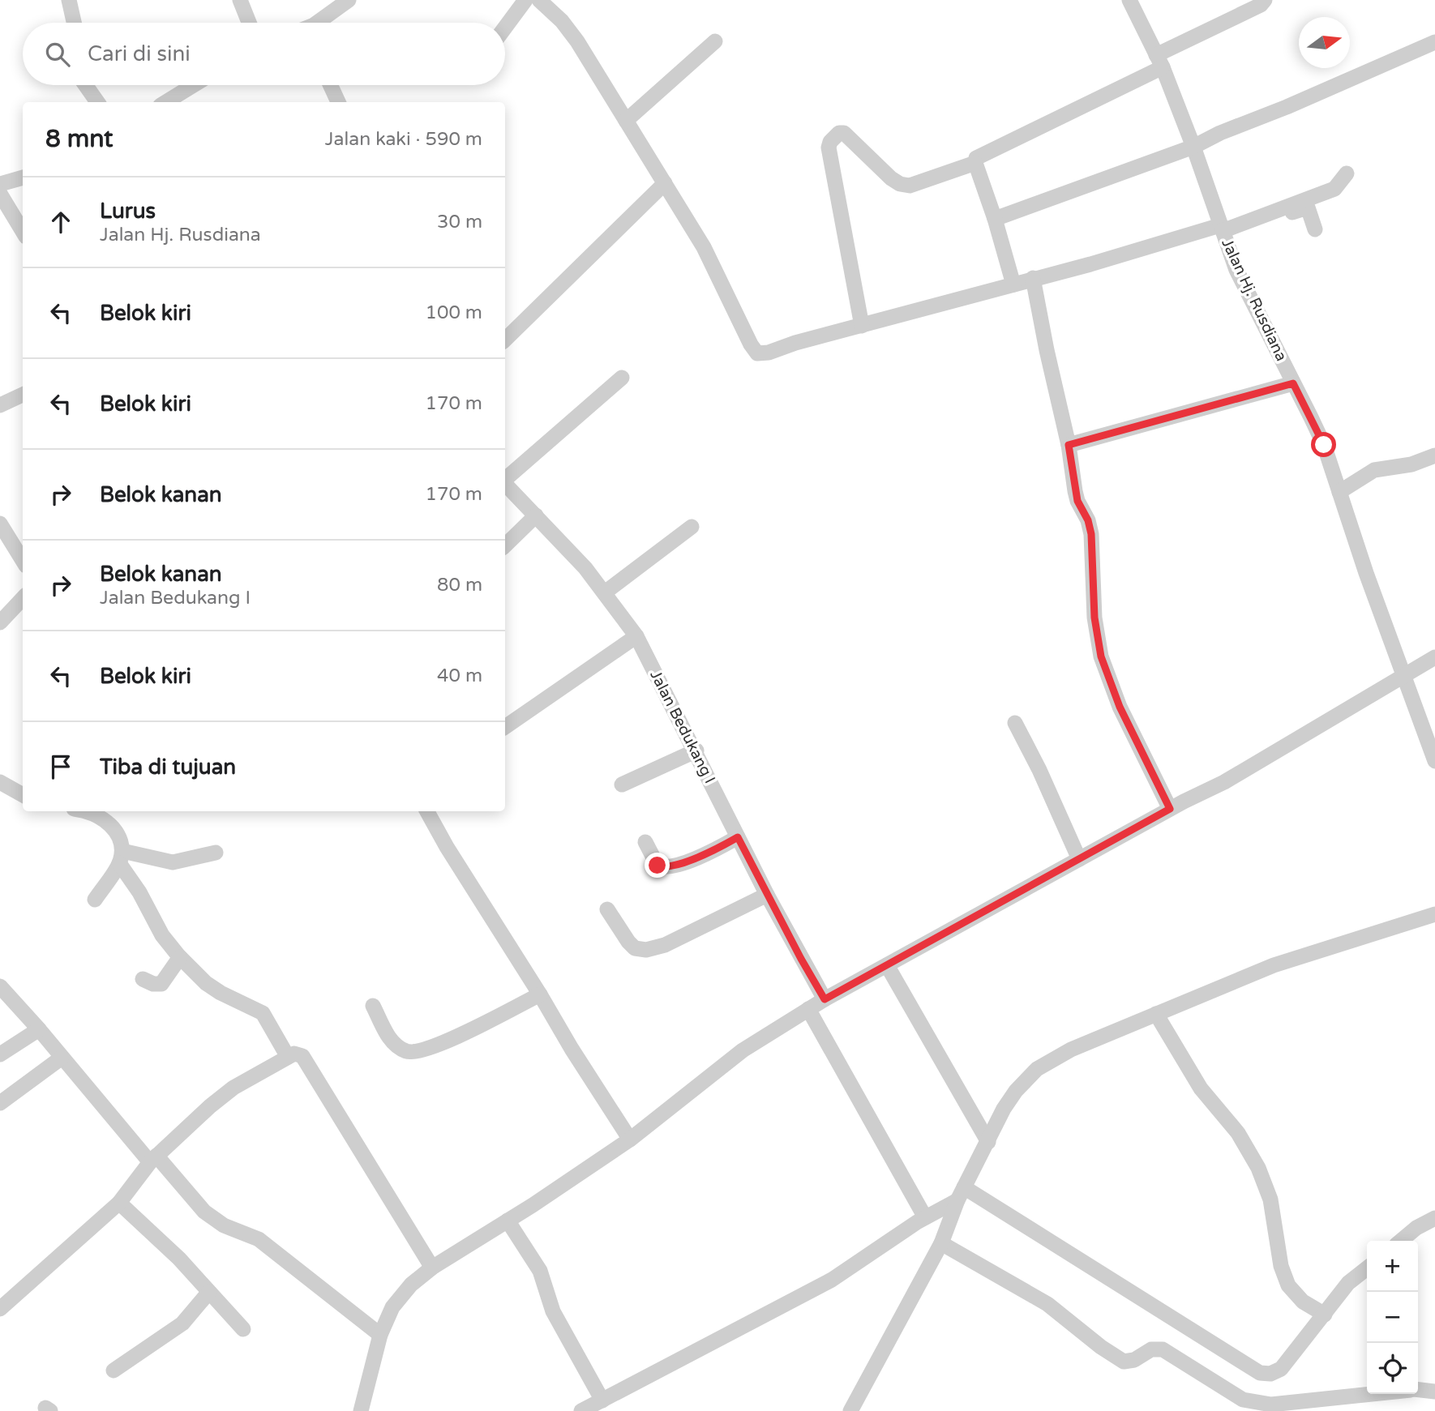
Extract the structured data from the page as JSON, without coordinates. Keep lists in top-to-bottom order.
{
  "streets": {
    "street": ["Jalan Hj. Rusdiana", "Jalan Bedukang I"]
  },
  "north": "right",
  "page": {
    "search": "Cari di sini",
    "heading": ["8 mnt", "Jalan kaki · 590 m"],
    "list": [
      ["Lurus", "Jalan Hj. Rusdiana", "30 m"],
      ["Belok kiri", "100 m"],
      ["Belok kiri", "170 m"],
      ["Belok kanan", "170 m"],
      ["Belok kanan", "Jalan Bedukang I", "80 m"],
      ["Belok kiri", "40 m"],
      "Tiba di tujuan"
    ],
    "map_buttons": ["+", "−"]
  }
}
